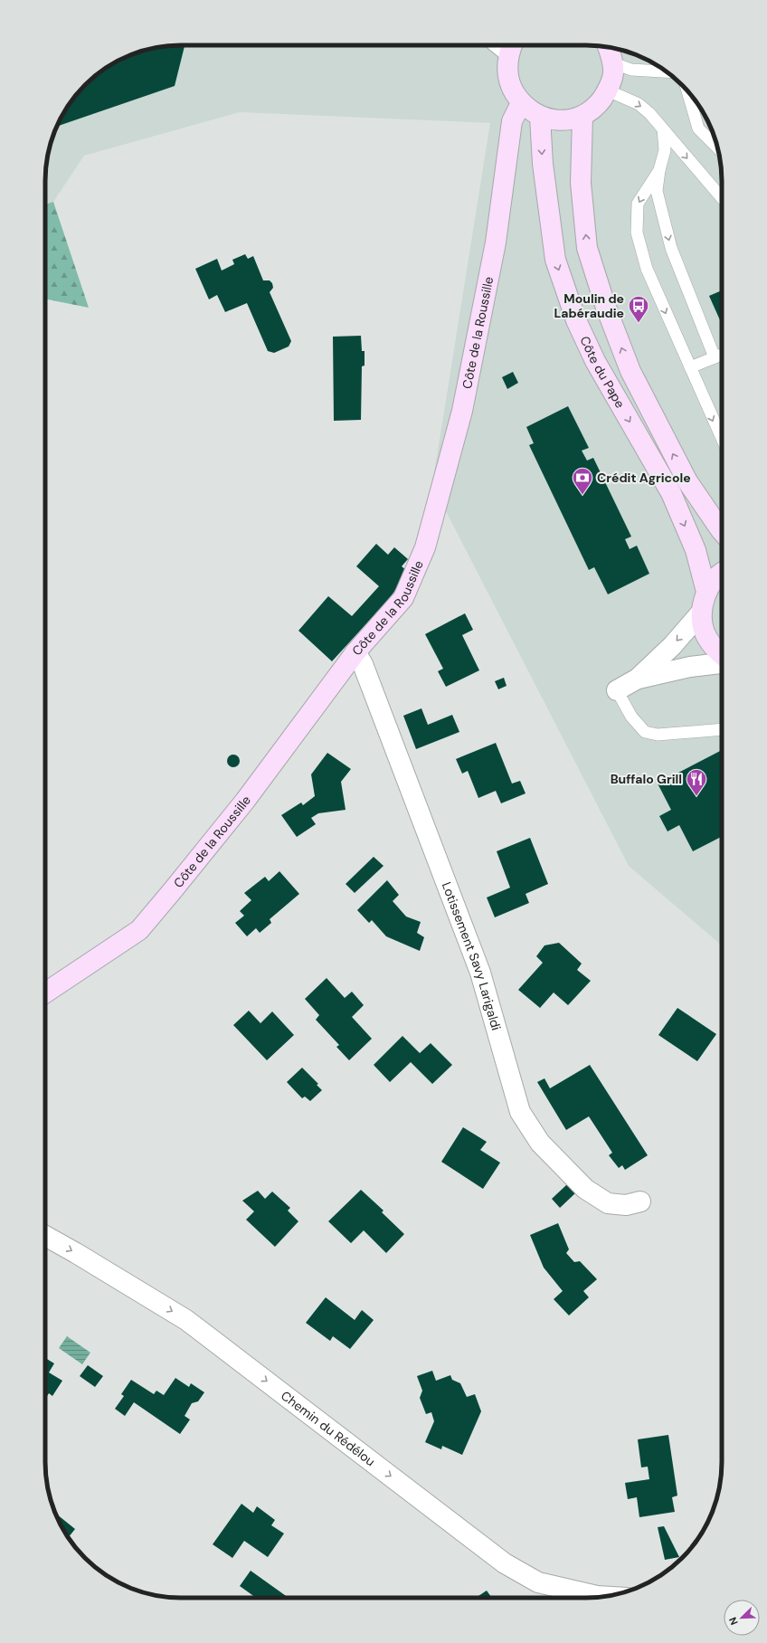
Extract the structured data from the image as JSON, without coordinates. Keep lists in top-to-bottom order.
{
  "streets": {
    "street": [
      "Côte de la Roussille",
      "Côte du Pape",
      "Lotissement Savy Larigaldi",
      "Chemin du Rédélou"
    ]
  },
  "crossings": [
    ["Côte de la Roussille", "Lotissement Savy Larigaldi"]
  ],
  "one_way": ["Chemin du Rédélou"],
  "places": {
    "bus stop": ["Moulin de Labéraudie"],
    "bank": ["Crédit Agricole"],
    "restaurant": ["Buffalo Grill"]
  },
  "north": "bottom left"
}
